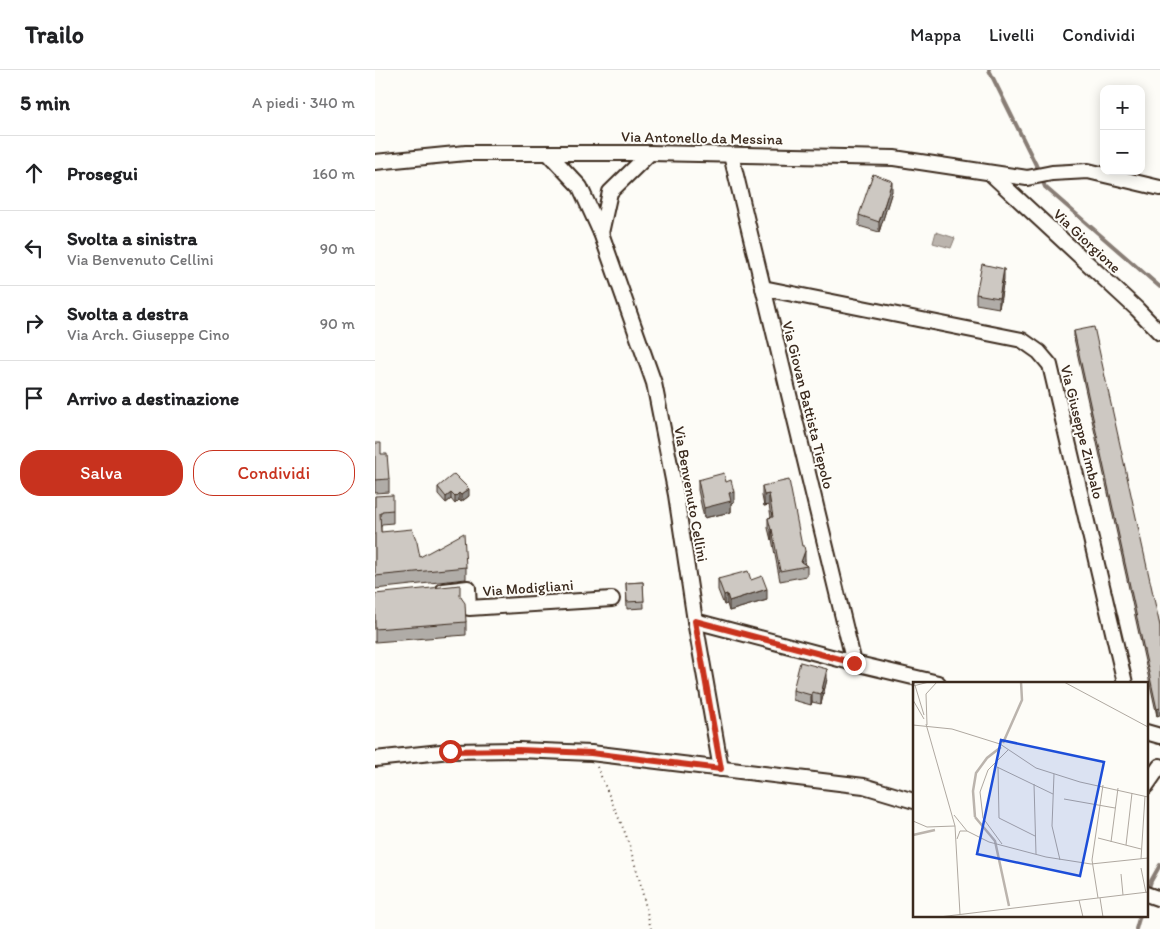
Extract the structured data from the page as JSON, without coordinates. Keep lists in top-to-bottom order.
{
  "streets": {
    "street": [
      "Via Antonello da Messina",
      "Via Giorgione",
      "Via Giovan Battista Tiepolo",
      "Via Giuseppe Zimbalo",
      "Via Benvenuto Cellini",
      "Via Modigliani"
    ]
  },
  "crossings": [
    ["Via Antonello da Messina", "Via Giorgione"],
    ["Via Antonello da Messina", "Via Giovan Battista Tiepolo"],
    ["Via Antonello da Messina", "Via Benvenuto Cellini"],
    ["Via Giovan Battista Tiepolo", "Via Giuseppe Zimbalo"]
  ],
  "page": {
    "header": "Trailo",
    "nav": ["Mappa", "Livelli", "Condividi"],
    "heading": ["5 min", "A piedi · 340 m"],
    "map_buttons": ["+", "−"],
    "list": [
      ["Prosegui", "160 m"],
      ["Svolta a sinistra", "Via Benvenuto Cellini", "90 m"],
      ["Svolta a destra", "Via Arch. Giuseppe Cino", "90 m"],
      "Arrivo a destinazione"
    ],
    "buttons": ["Salva", "Condividi"]
  }
}
